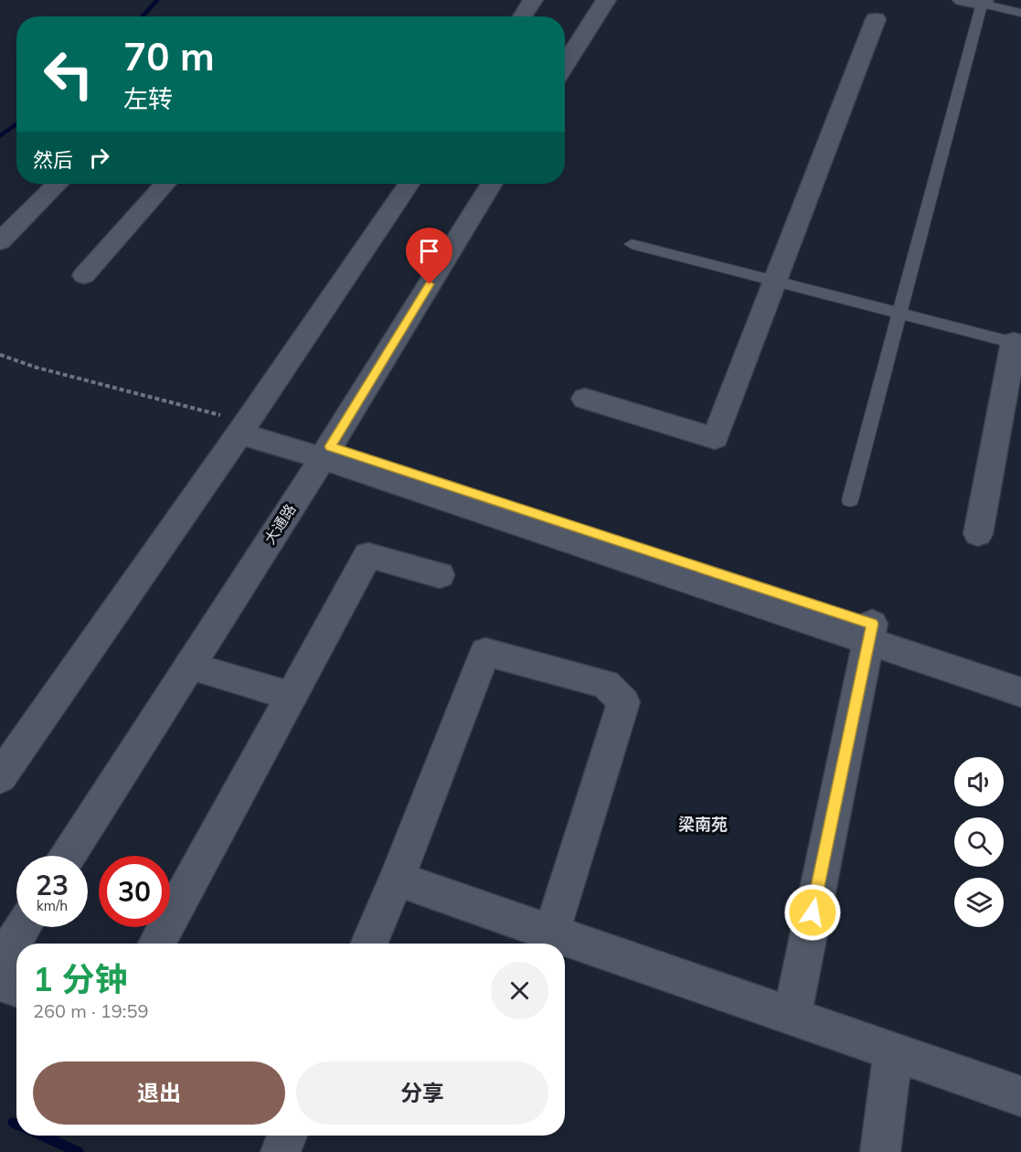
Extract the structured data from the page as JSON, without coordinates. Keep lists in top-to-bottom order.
{
  "streets": {
    "street": ["大通路"]
  },
  "districts": ["梁南苑"],
  "page": {
    "turn": ["70 m", "左转"],
    "then": "然后",
    "speed": "23 km/h",
    "limit": "30",
    "heading": ["1 分钟", "260 m · 19:59"],
    "buttons": ["退出", "分享"]
  }
}
